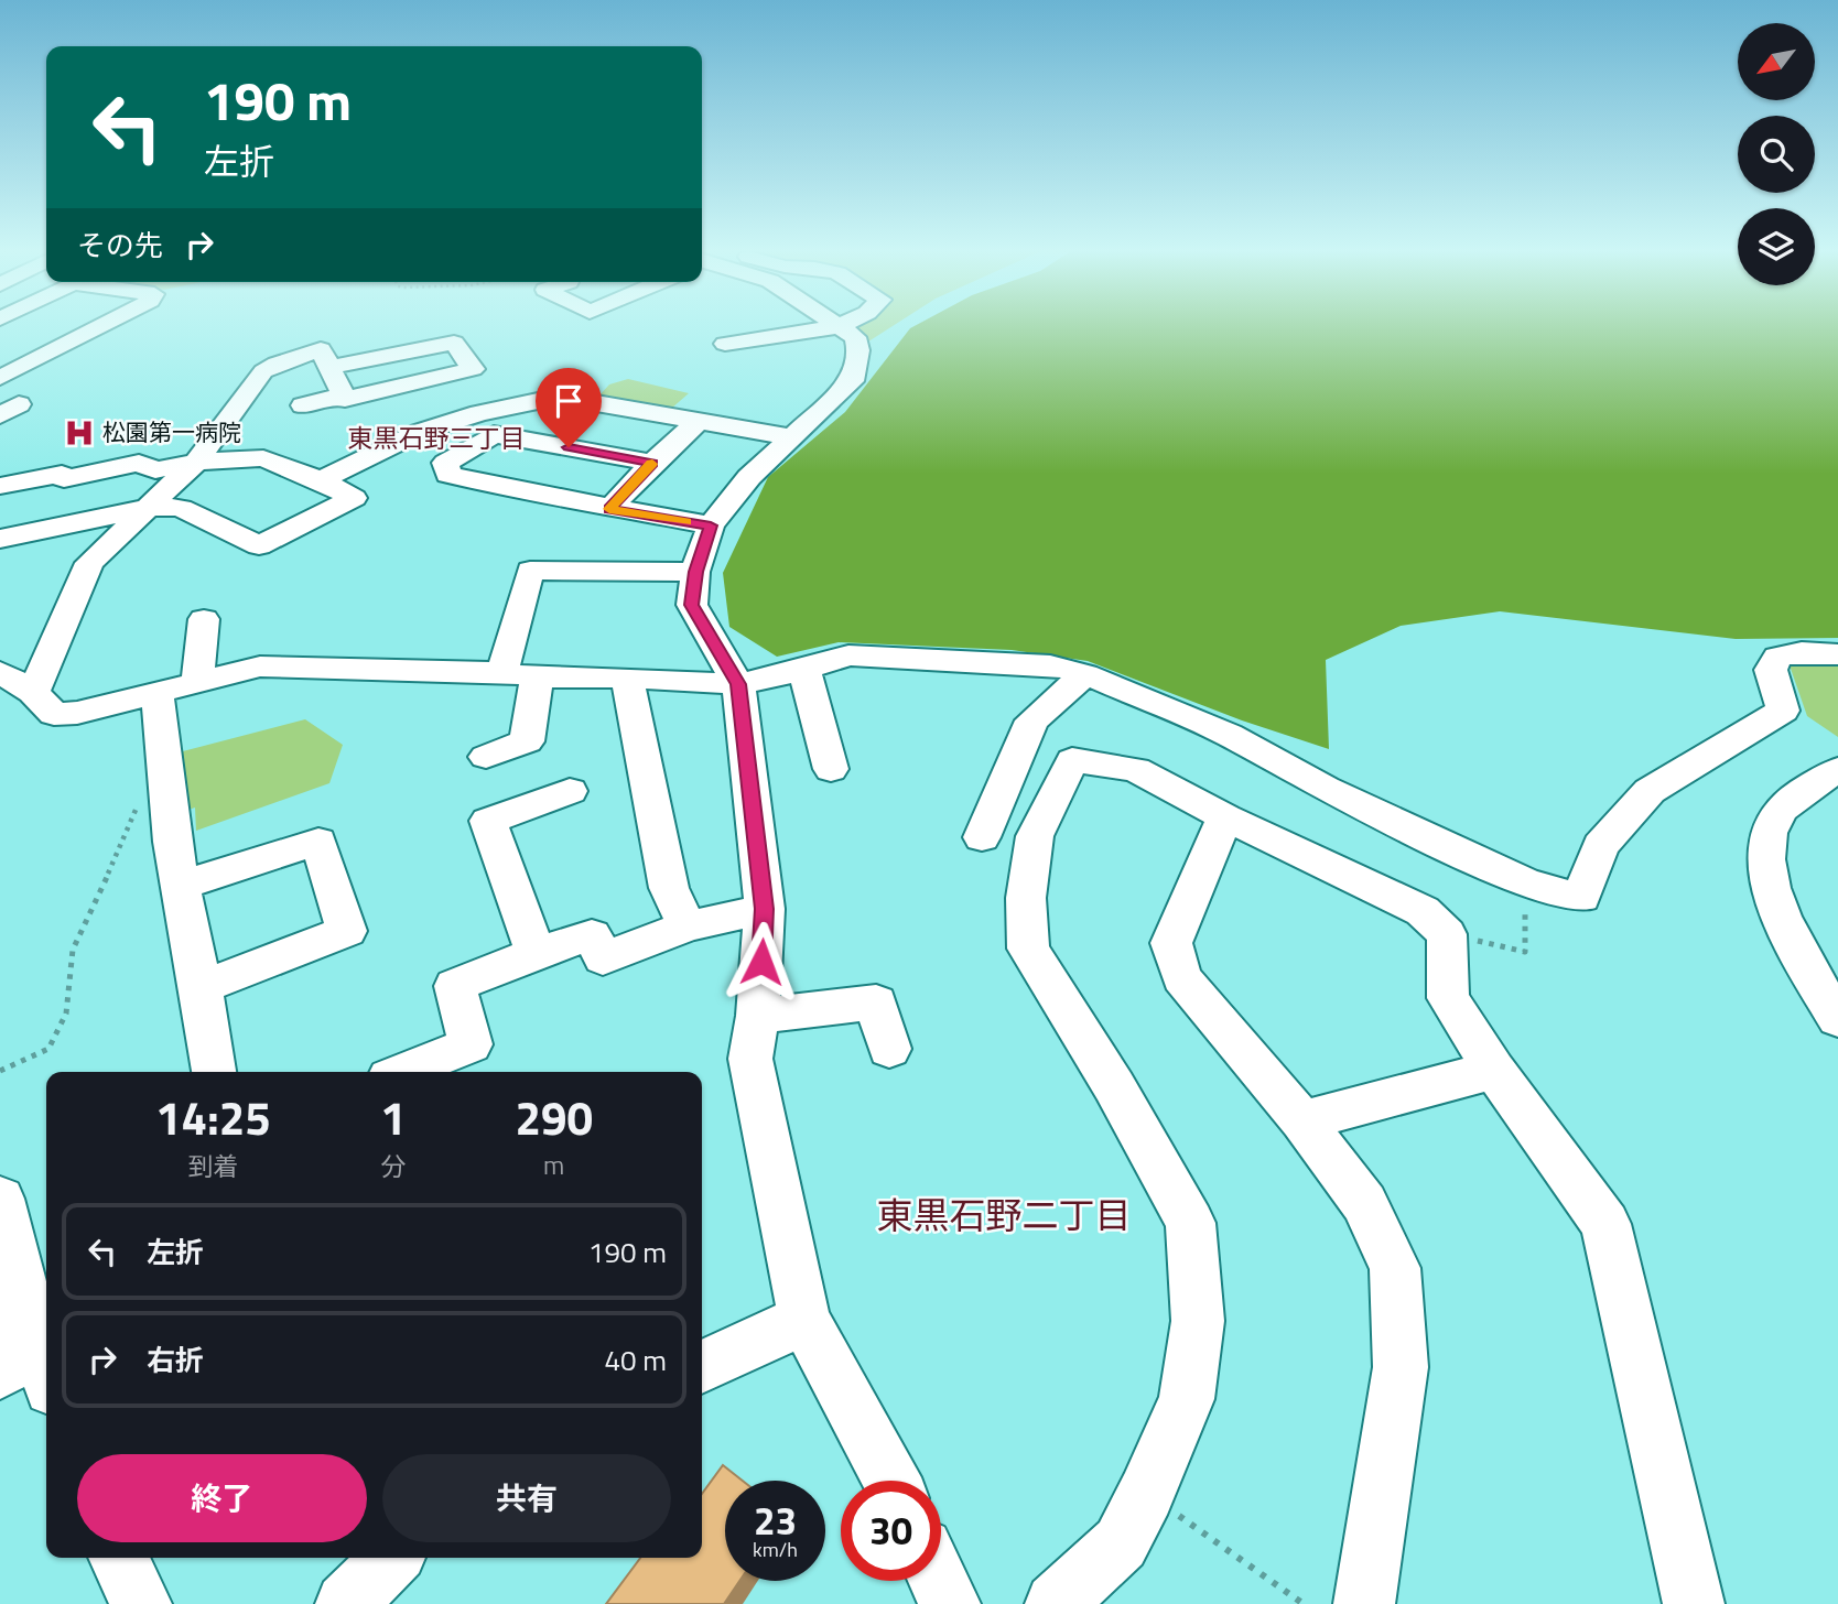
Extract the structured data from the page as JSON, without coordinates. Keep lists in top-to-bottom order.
{
  "districts": ["東黒石野三丁目", "東黒石野二丁目"],
  "places": {
    "hospital": ["松園第一病院"]
  },
  "north": "bottom left",
  "page": {
    "turn": ["190 m", "左折"],
    "then": "その先",
    "eta": [
      "14:25",
      "到着",
      "1",
      "分",
      "290",
      "m"
    ],
    "list": [
      {
        "name": "左折",
        "value": "190 m"
      },
      {
        "name": "右折",
        "value": "40 m"
      }
    ],
    "buttons": ["終了", "共有"],
    "speed": "23 km/h",
    "limit": "30"
  }
}
